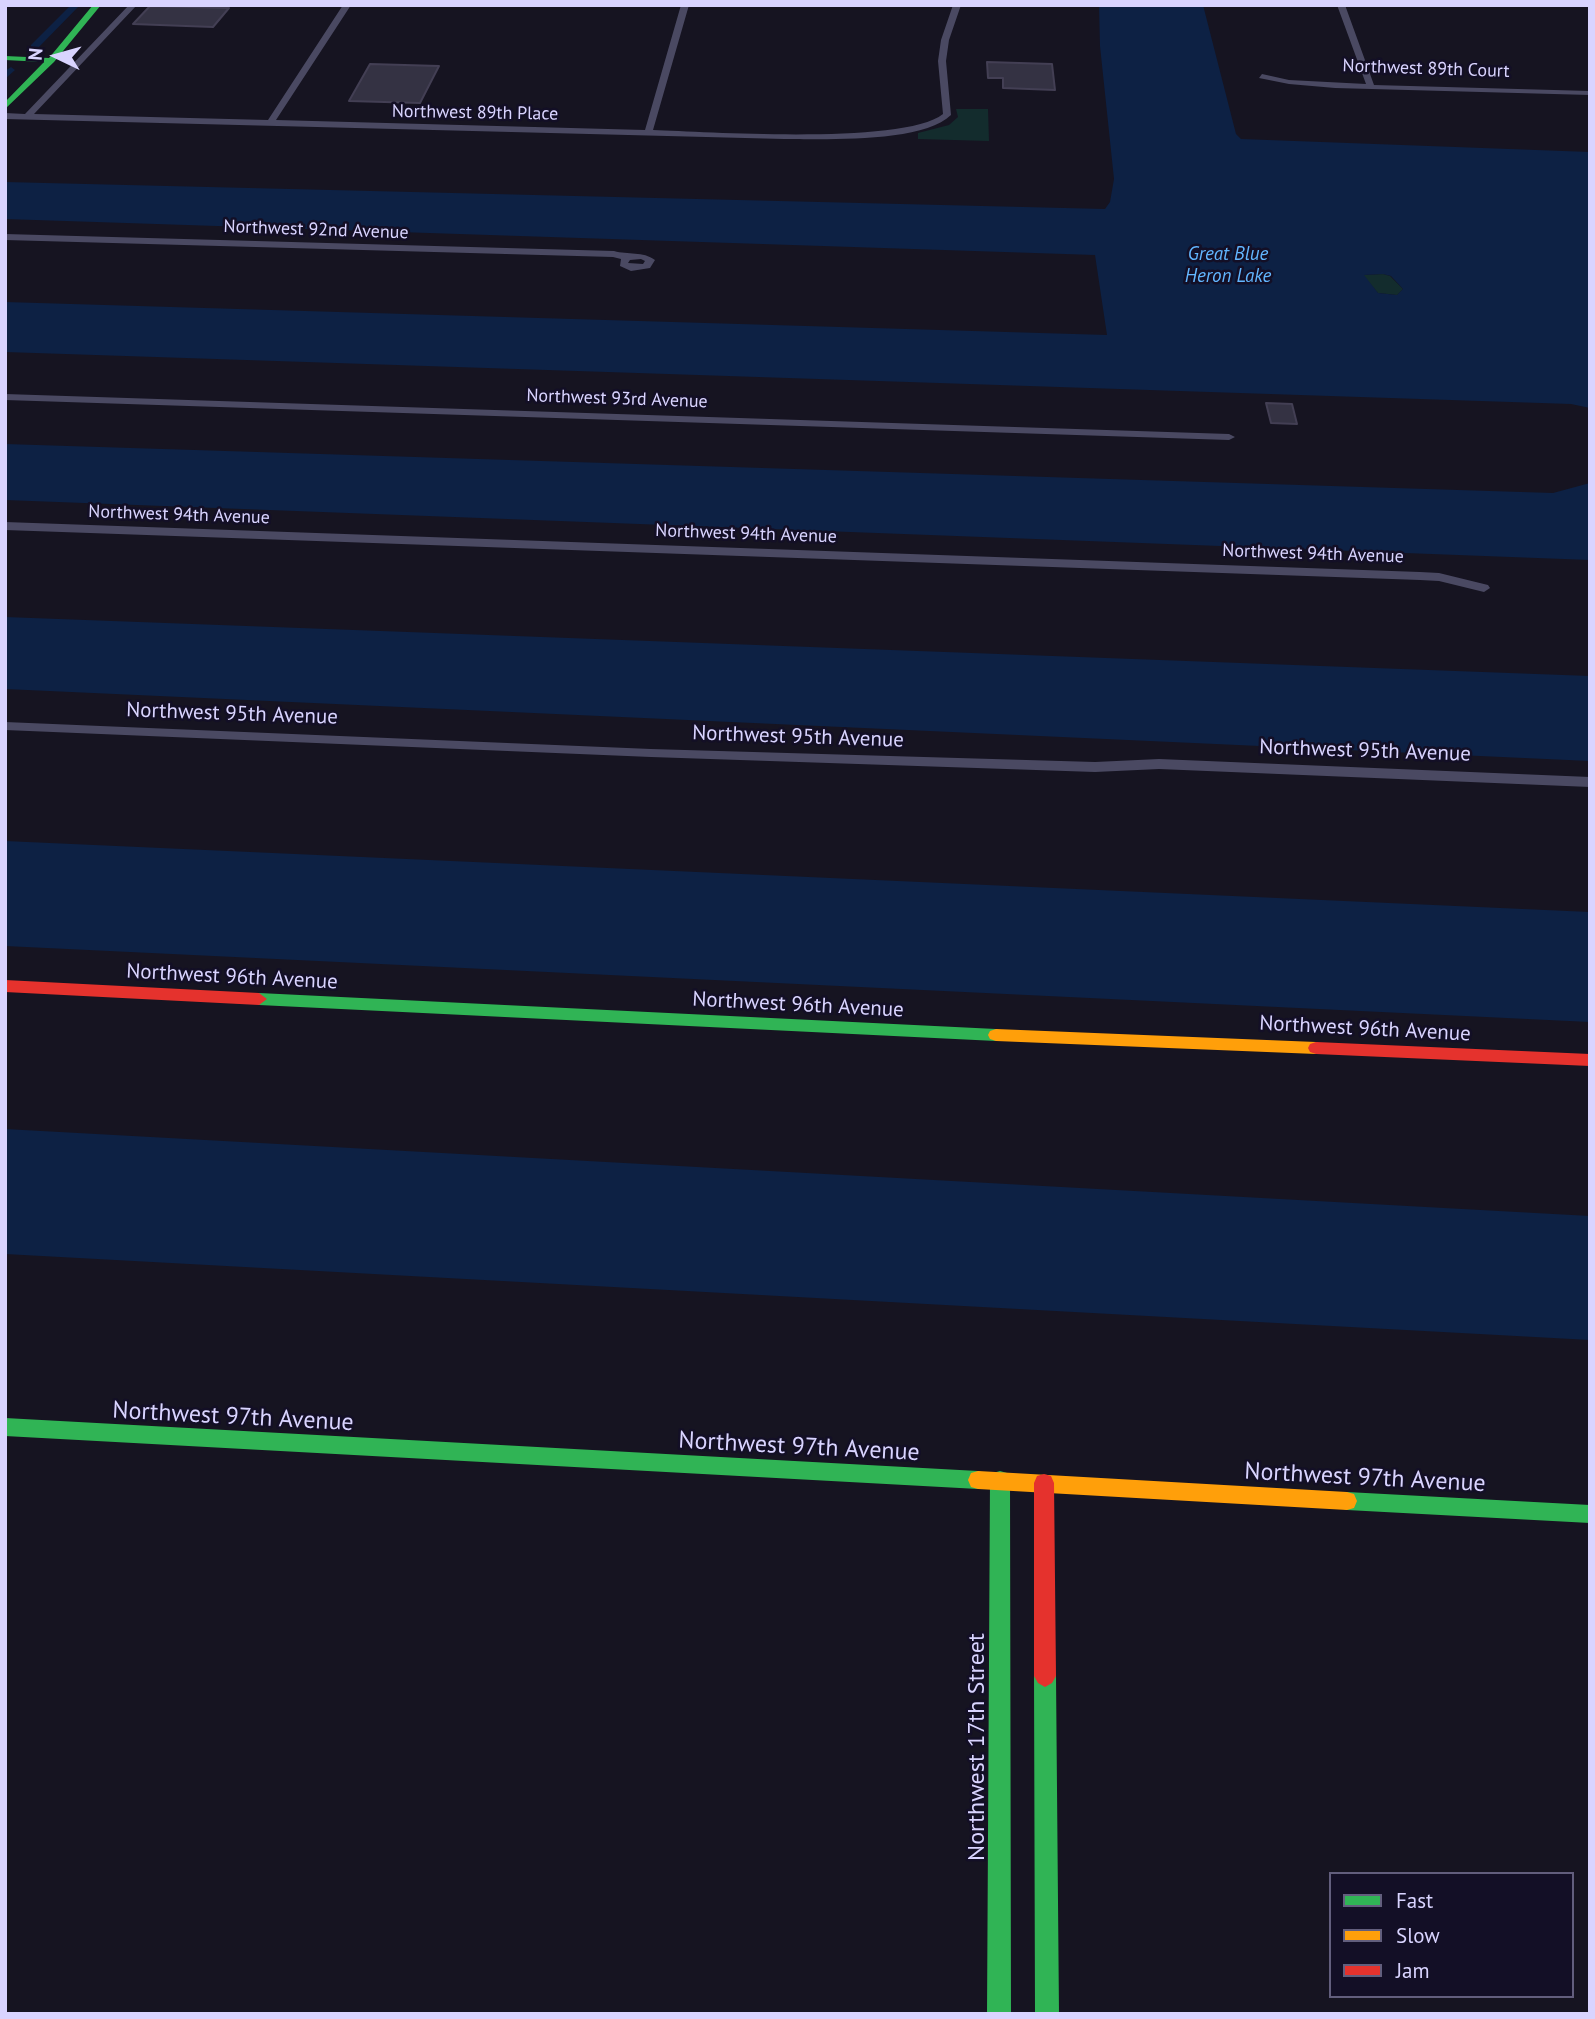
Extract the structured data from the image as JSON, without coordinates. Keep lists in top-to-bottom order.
{
  "streets": {
    "street": [
      "Northwest 89th Court",
      "Northwest 89th Place",
      "Northwest 92nd Avenue",
      "Northwest 93rd Avenue",
      "Northwest 94th Avenue",
      "Northwest 95th Avenue",
      "Northwest 96th Avenue",
      "Northwest 97th Avenue",
      "Northwest 17th Street"
    ]
  },
  "crossings": [
    ["Northwest 97th Avenue", "Northwest 17th Street"]
  ],
  "water": ["Great Blue Heron Lake"],
  "legend": ["Fast", "Slow", "Jam"],
  "north": "left"
}
